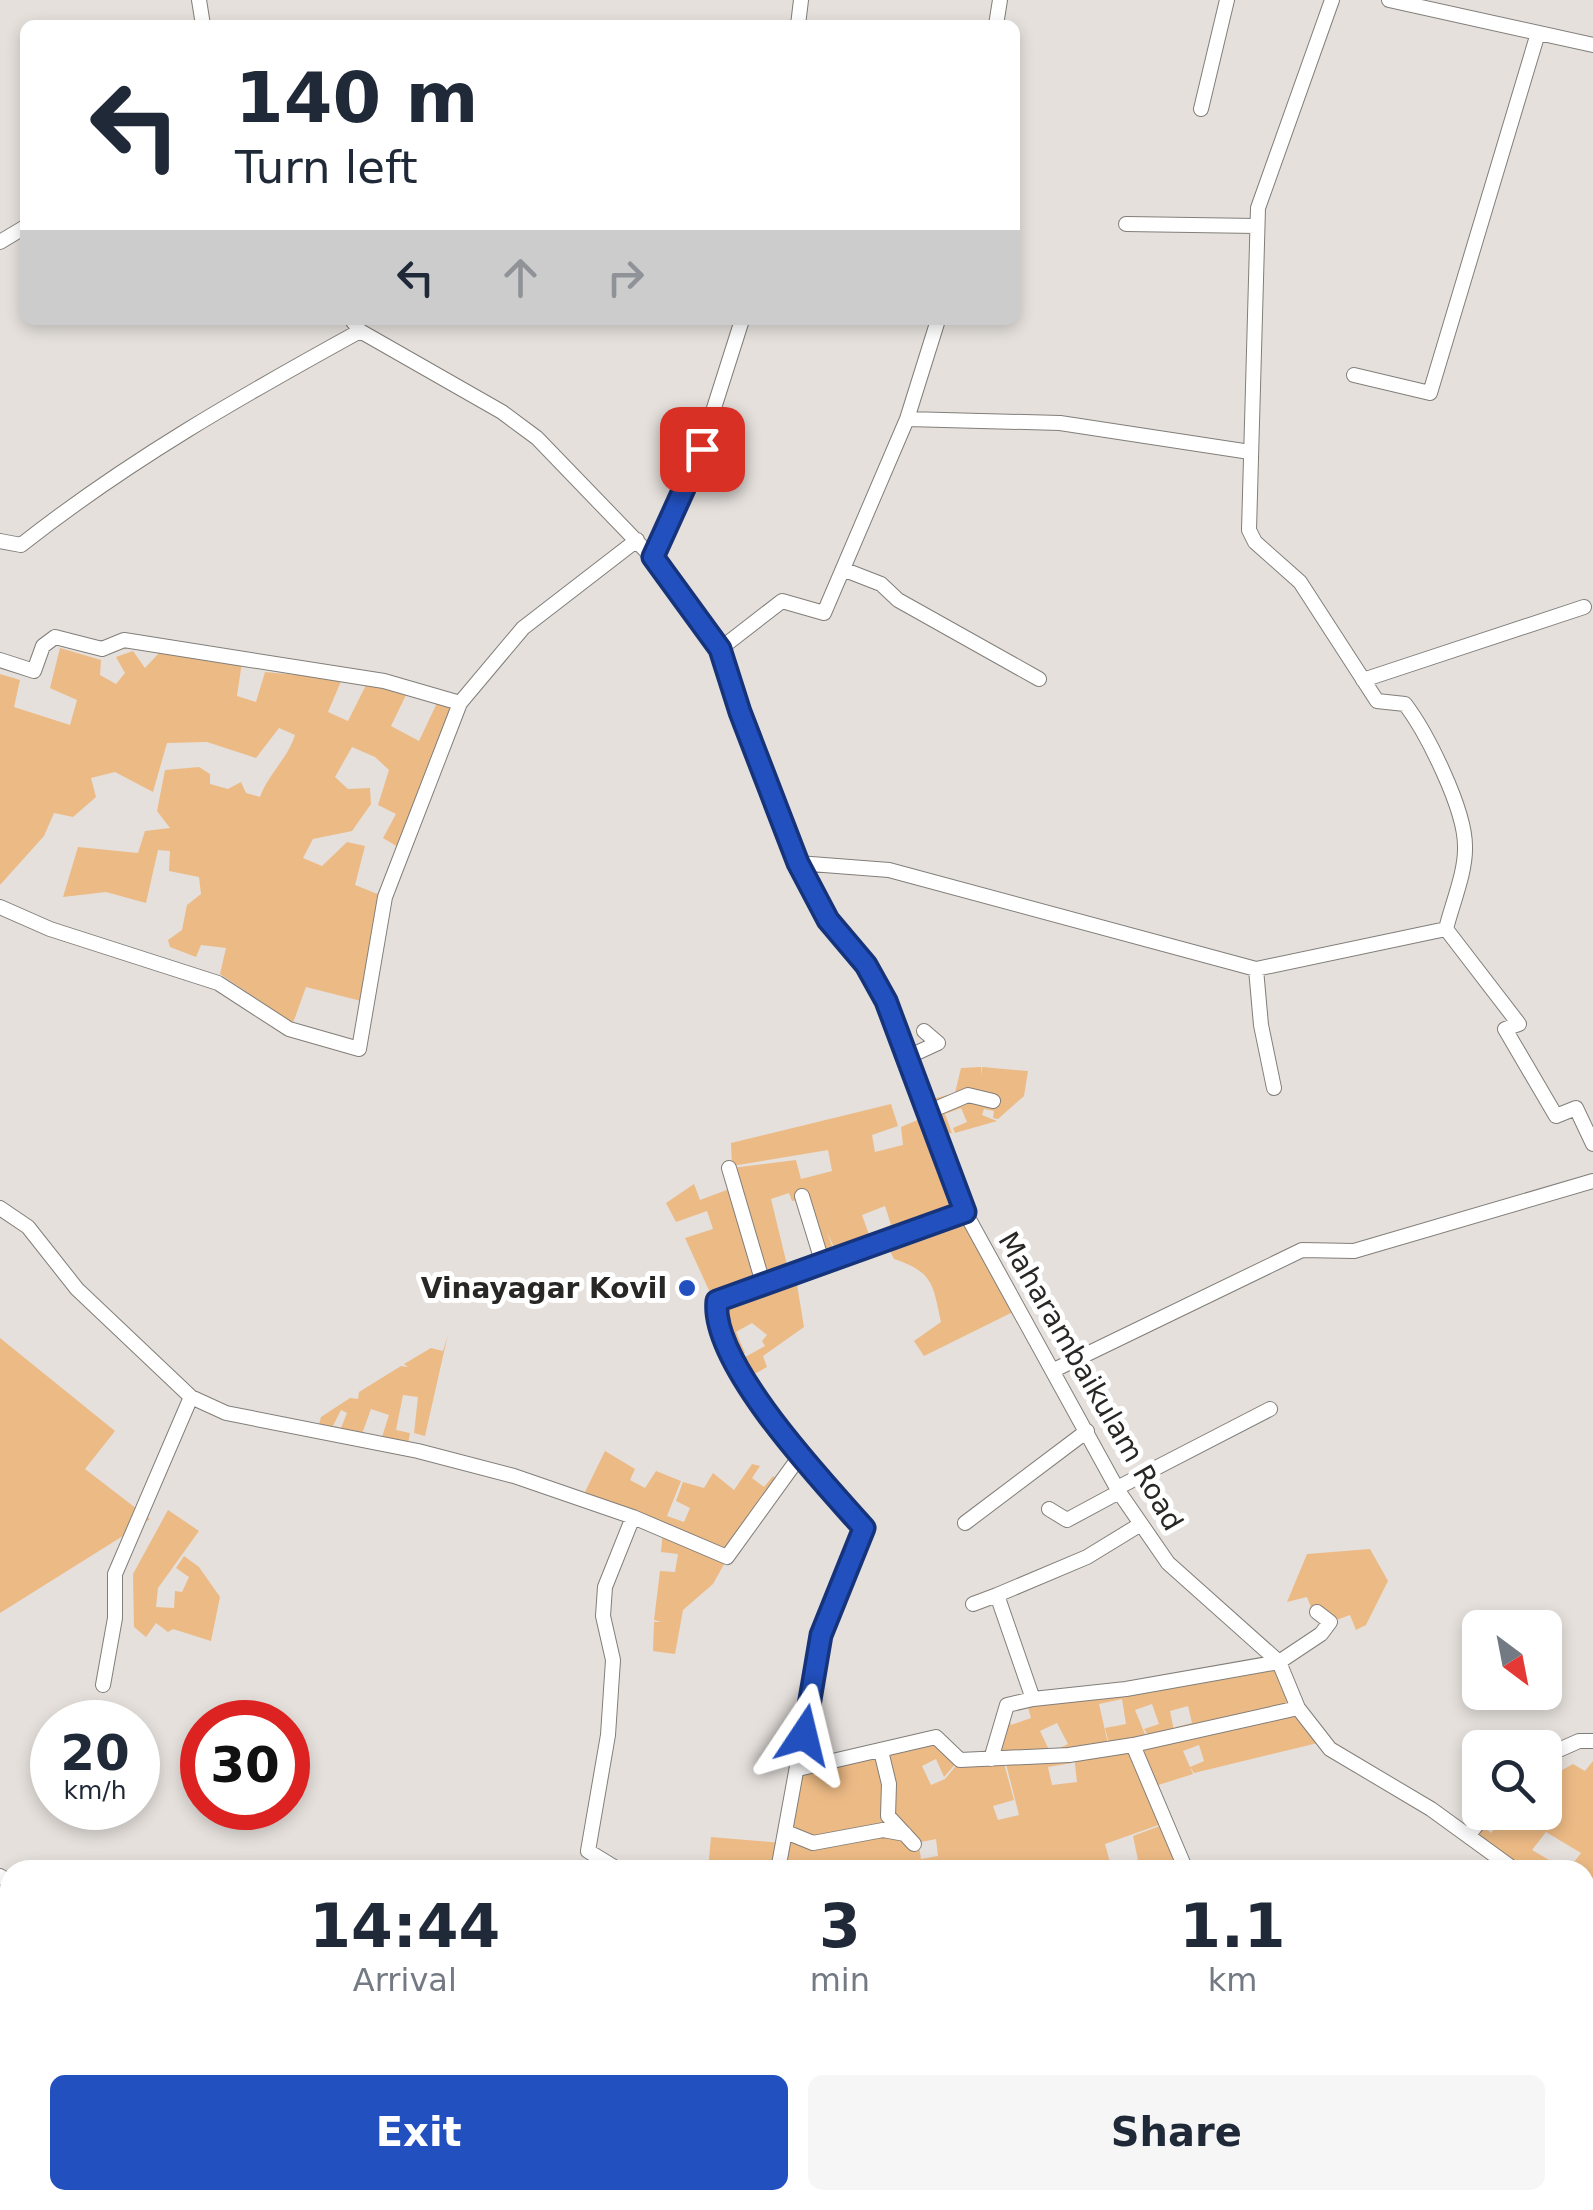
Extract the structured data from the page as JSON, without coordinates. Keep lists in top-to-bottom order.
{
  "streets": {
    "street": ["Maharambaikulam Road"]
  },
  "places": ["Vinayagar Kovil"],
  "north": "bottom right",
  "page": {
    "turn": ["140 m", "Turn left"],
    "speed": "20 km/h",
    "limit": "30",
    "eta": [
      "14:44",
      "Arrival",
      "3",
      "min",
      "1.1",
      "km"
    ],
    "buttons": ["Exit", "Share"]
  }
}
